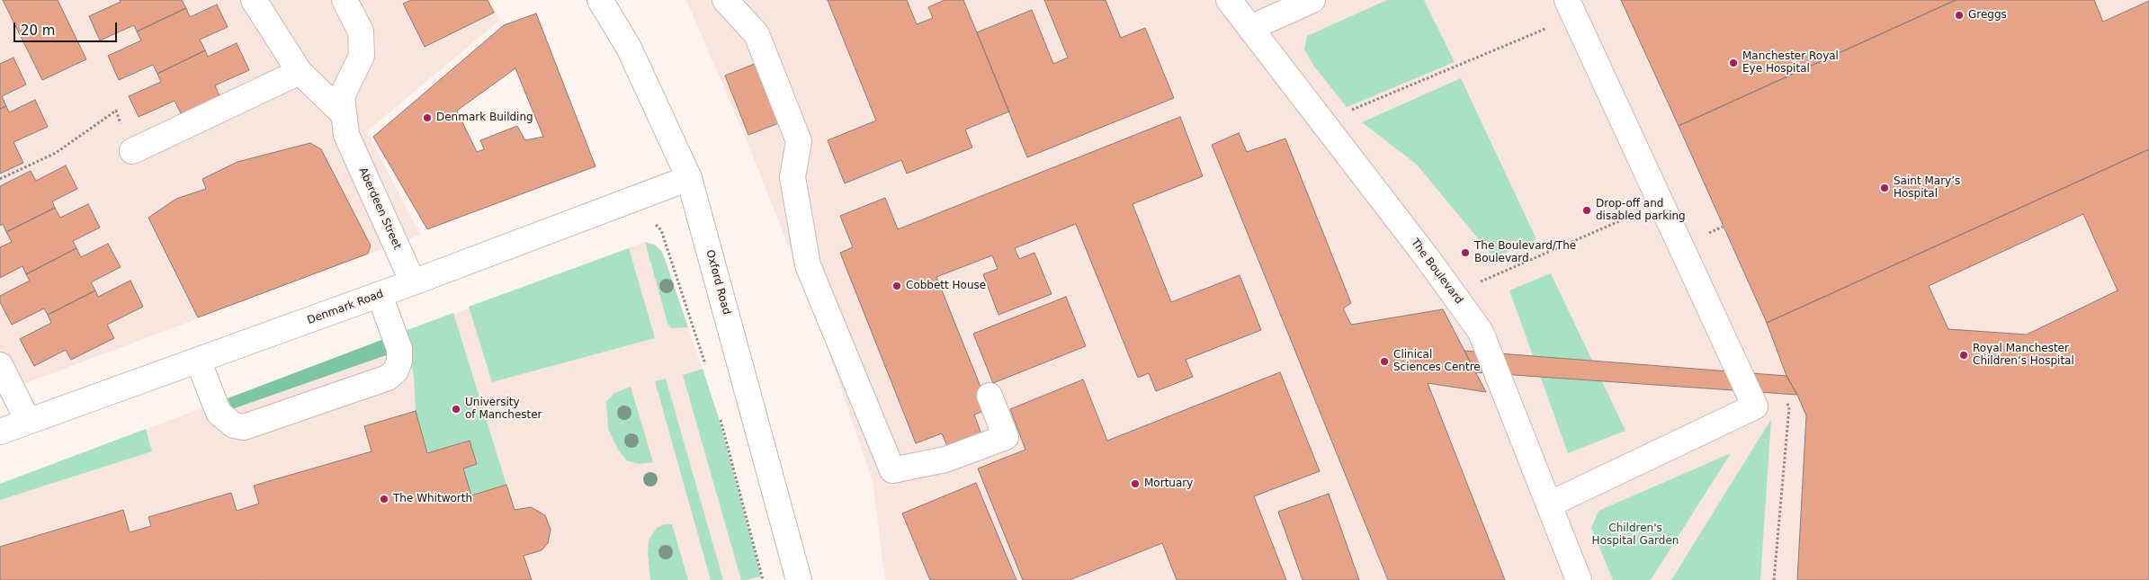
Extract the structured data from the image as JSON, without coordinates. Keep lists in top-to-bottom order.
{
  "streets": {
    "street": [
      "Aberdeen Street",
      "The Boulevard",
      "Oxford Road",
      "Denmark Road"
    ]
  },
  "crossings": [
    ["Aberdeen Street", "Denmark Road"],
    ["Oxford Road", "Denmark Road"]
  ],
  "parks": ["Children's Hospital Garden"],
  "places": [
    "Greggs",
    "Manchester Royal Eye Hospital",
    "Denmark Building",
    "Saint Mary’s Hospital",
    "Drop-off and disabled parking",
    "The Boulevard/The Boulevard",
    "Cobbett House",
    "Royal Manchester Children’s Hospital",
    "Clinical Sciences Centre",
    "University of Manchester",
    "Mortuary",
    "The Whitworth"
  ],
  "scale_bar": "20 m"
}
